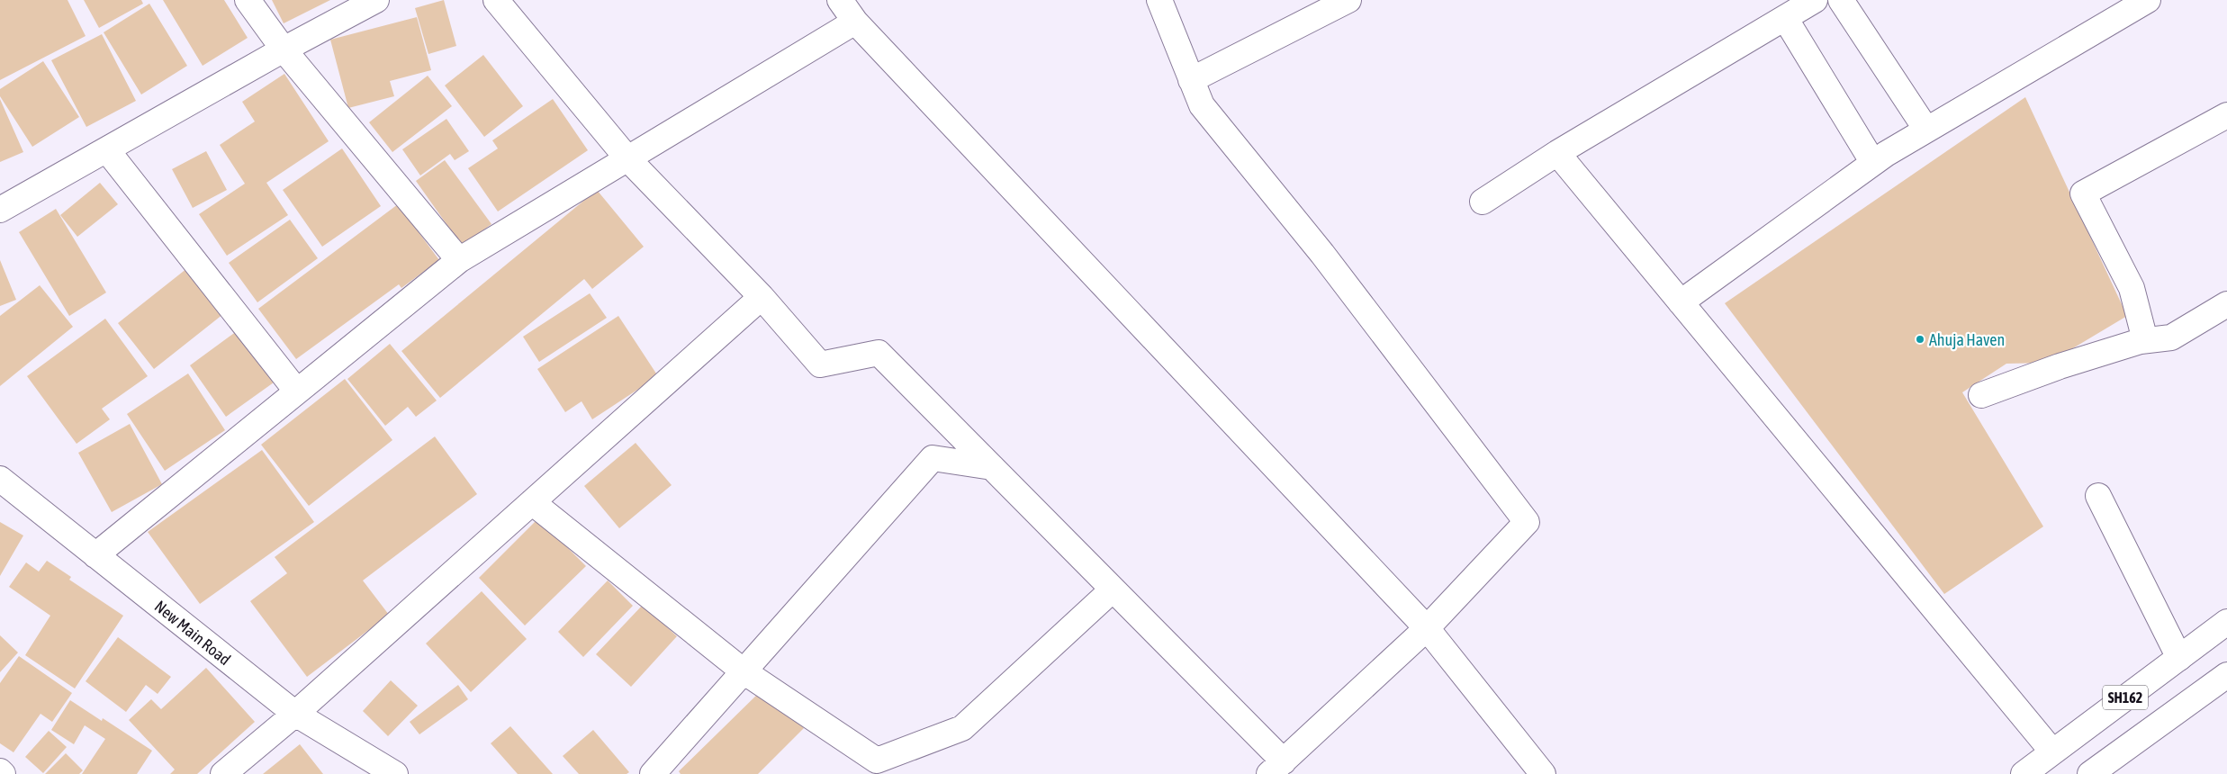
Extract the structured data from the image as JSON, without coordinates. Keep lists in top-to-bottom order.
{
  "streets": {
    "street": ["New Main Road", "SH162"]
  },
  "places": ["Ahuja Haven"]
}
